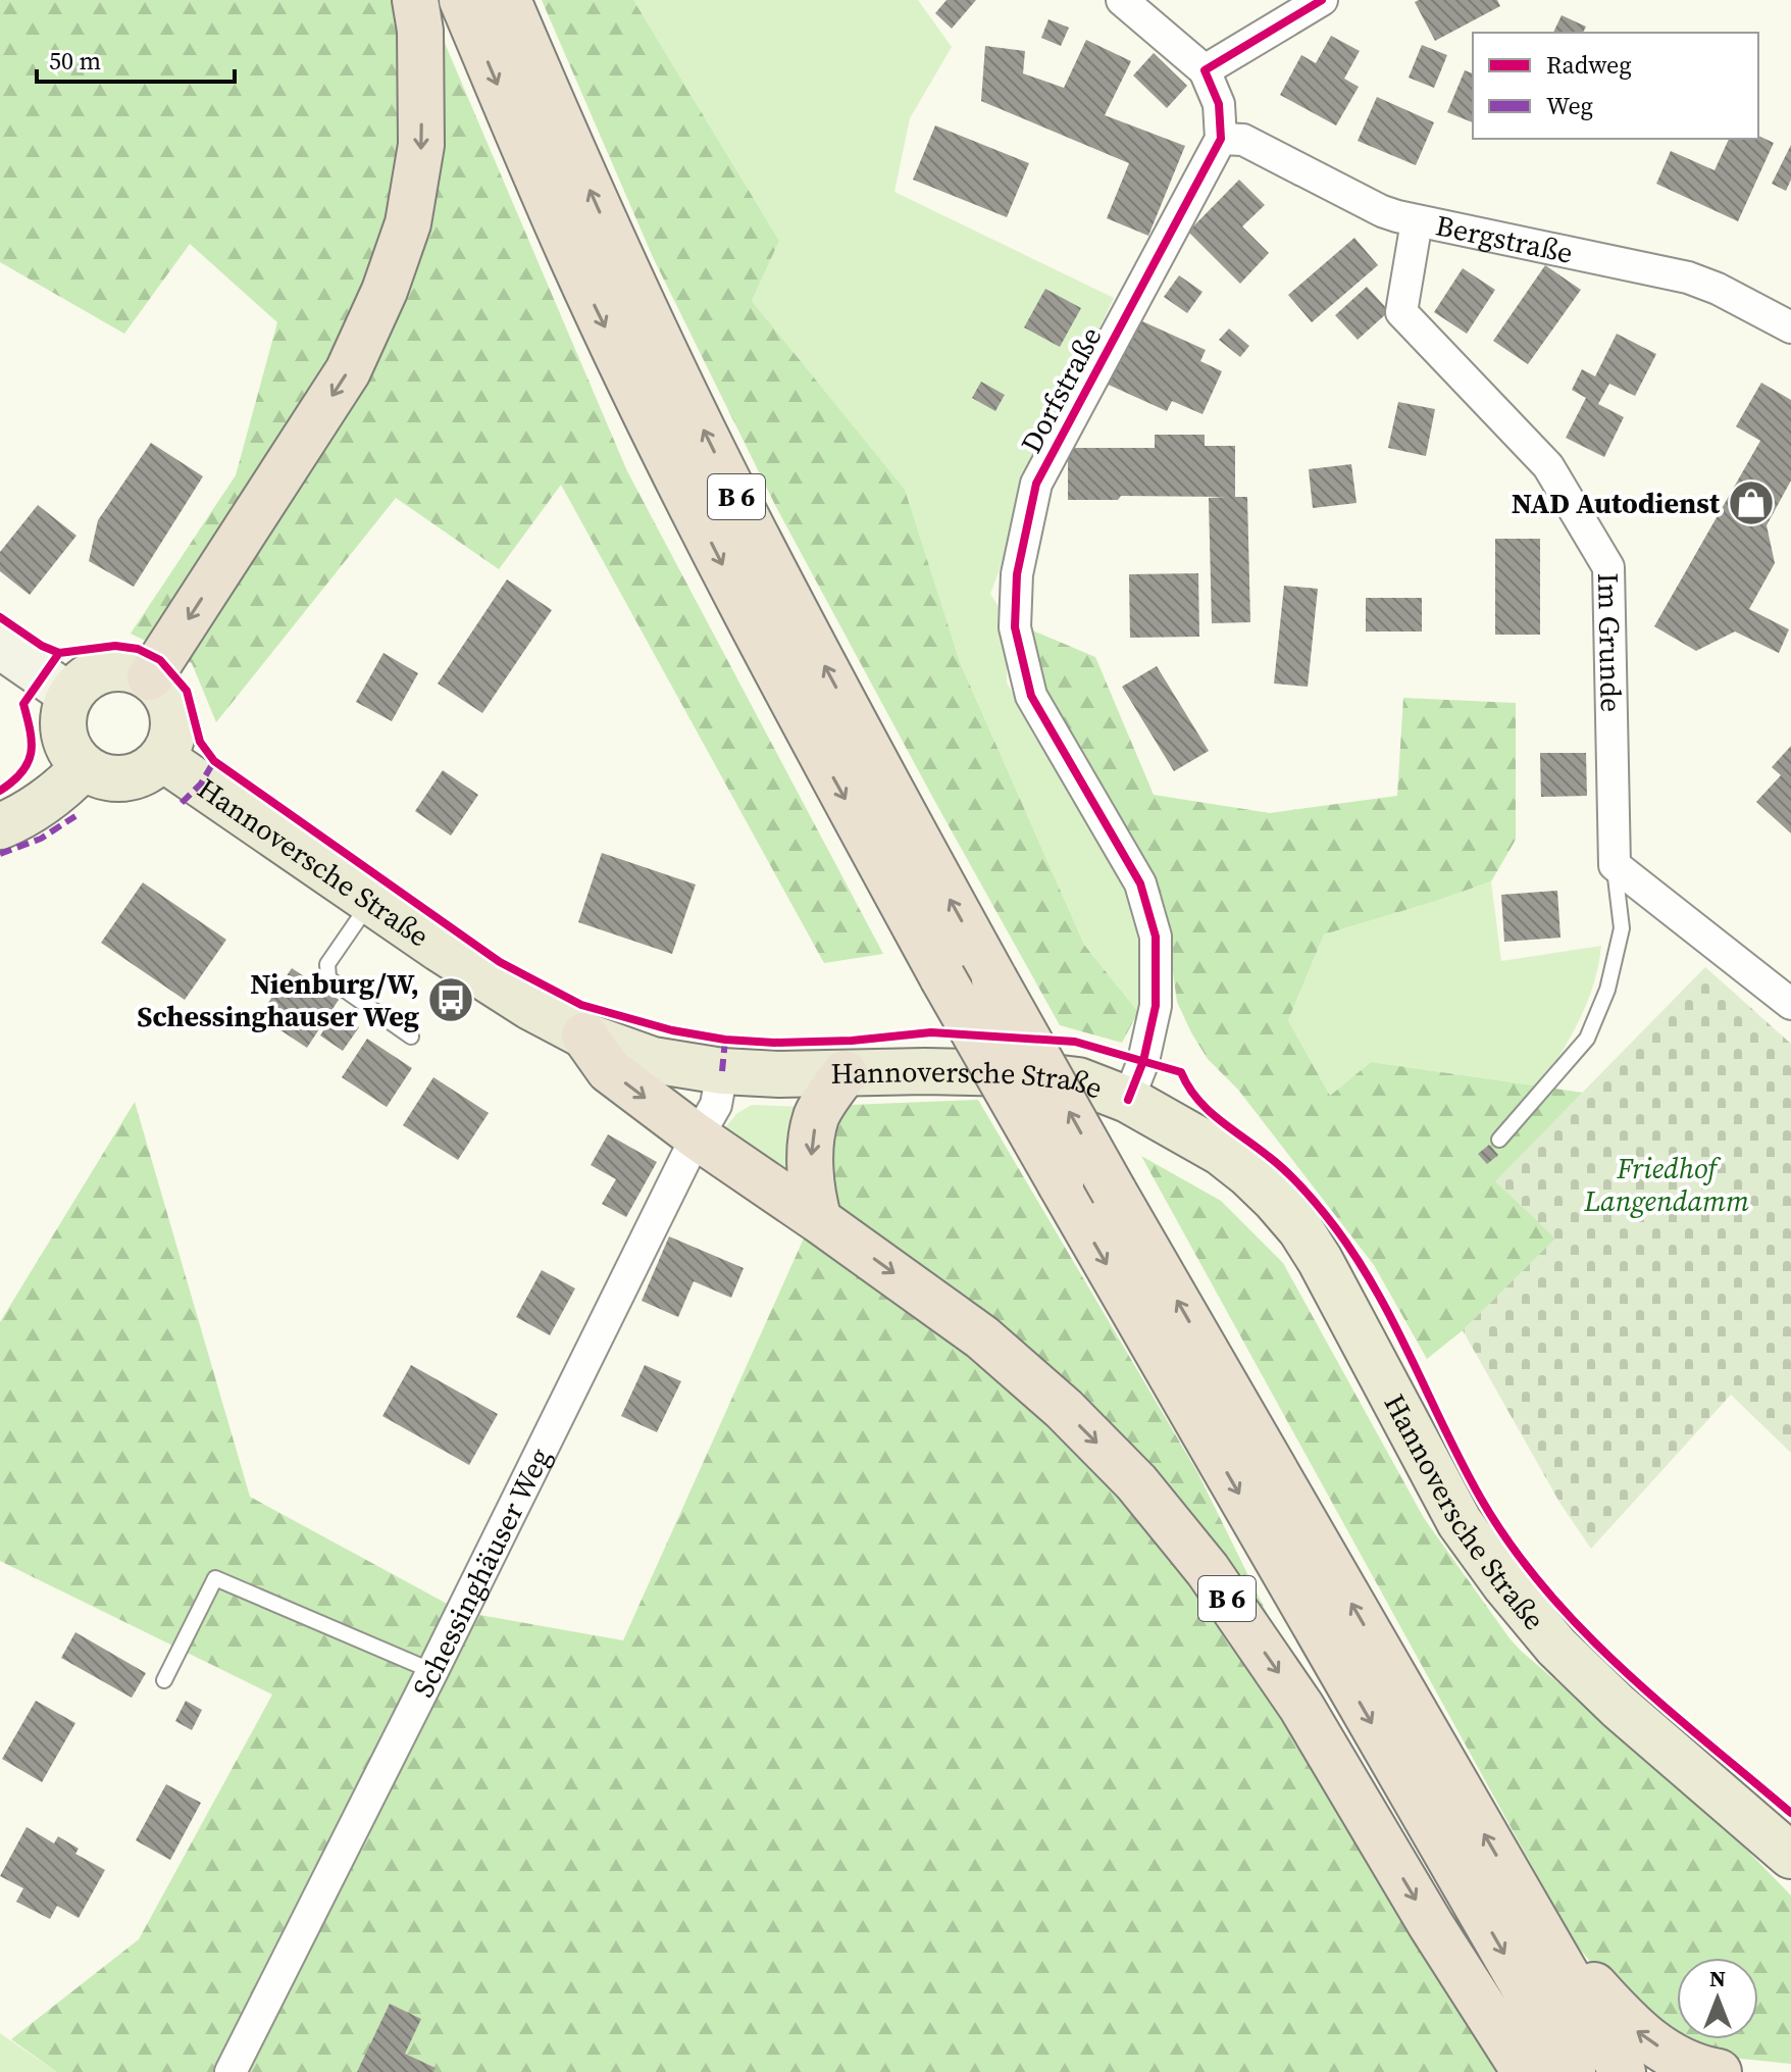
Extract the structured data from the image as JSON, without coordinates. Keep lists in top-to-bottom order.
{
  "streets": {
    "highway": ["B 6"],
    "main road": ["Hannoversche Straße"],
    "street": [
      "Bergstraße",
      "Dorfstraße",
      "Im Grunde",
      "Schessinghäuser Weg"
    ]
  },
  "crossings": [
    ["Bergstraße", "Dorfstraße"],
    ["Bergstraße", "Im Grunde"],
    ["Dorfstraße", "Hannoversche Straße"],
    ["B 6", "Hannoversche Straße"],
    ["B 6", "Schessinghäuser Weg"],
    ["Hannoversche Straße", "Schessinghäuser Weg"]
  ],
  "parks": ["Friedhof Langendamm"],
  "places": {
    "shop": ["NAD Autodienst"],
    "bus stop": ["Nienburg/W, Schessinghauser Weg"]
  },
  "legend": ["Radweg", "Weg"],
  "scale_bar": "50 m",
  "north": "top"
}
